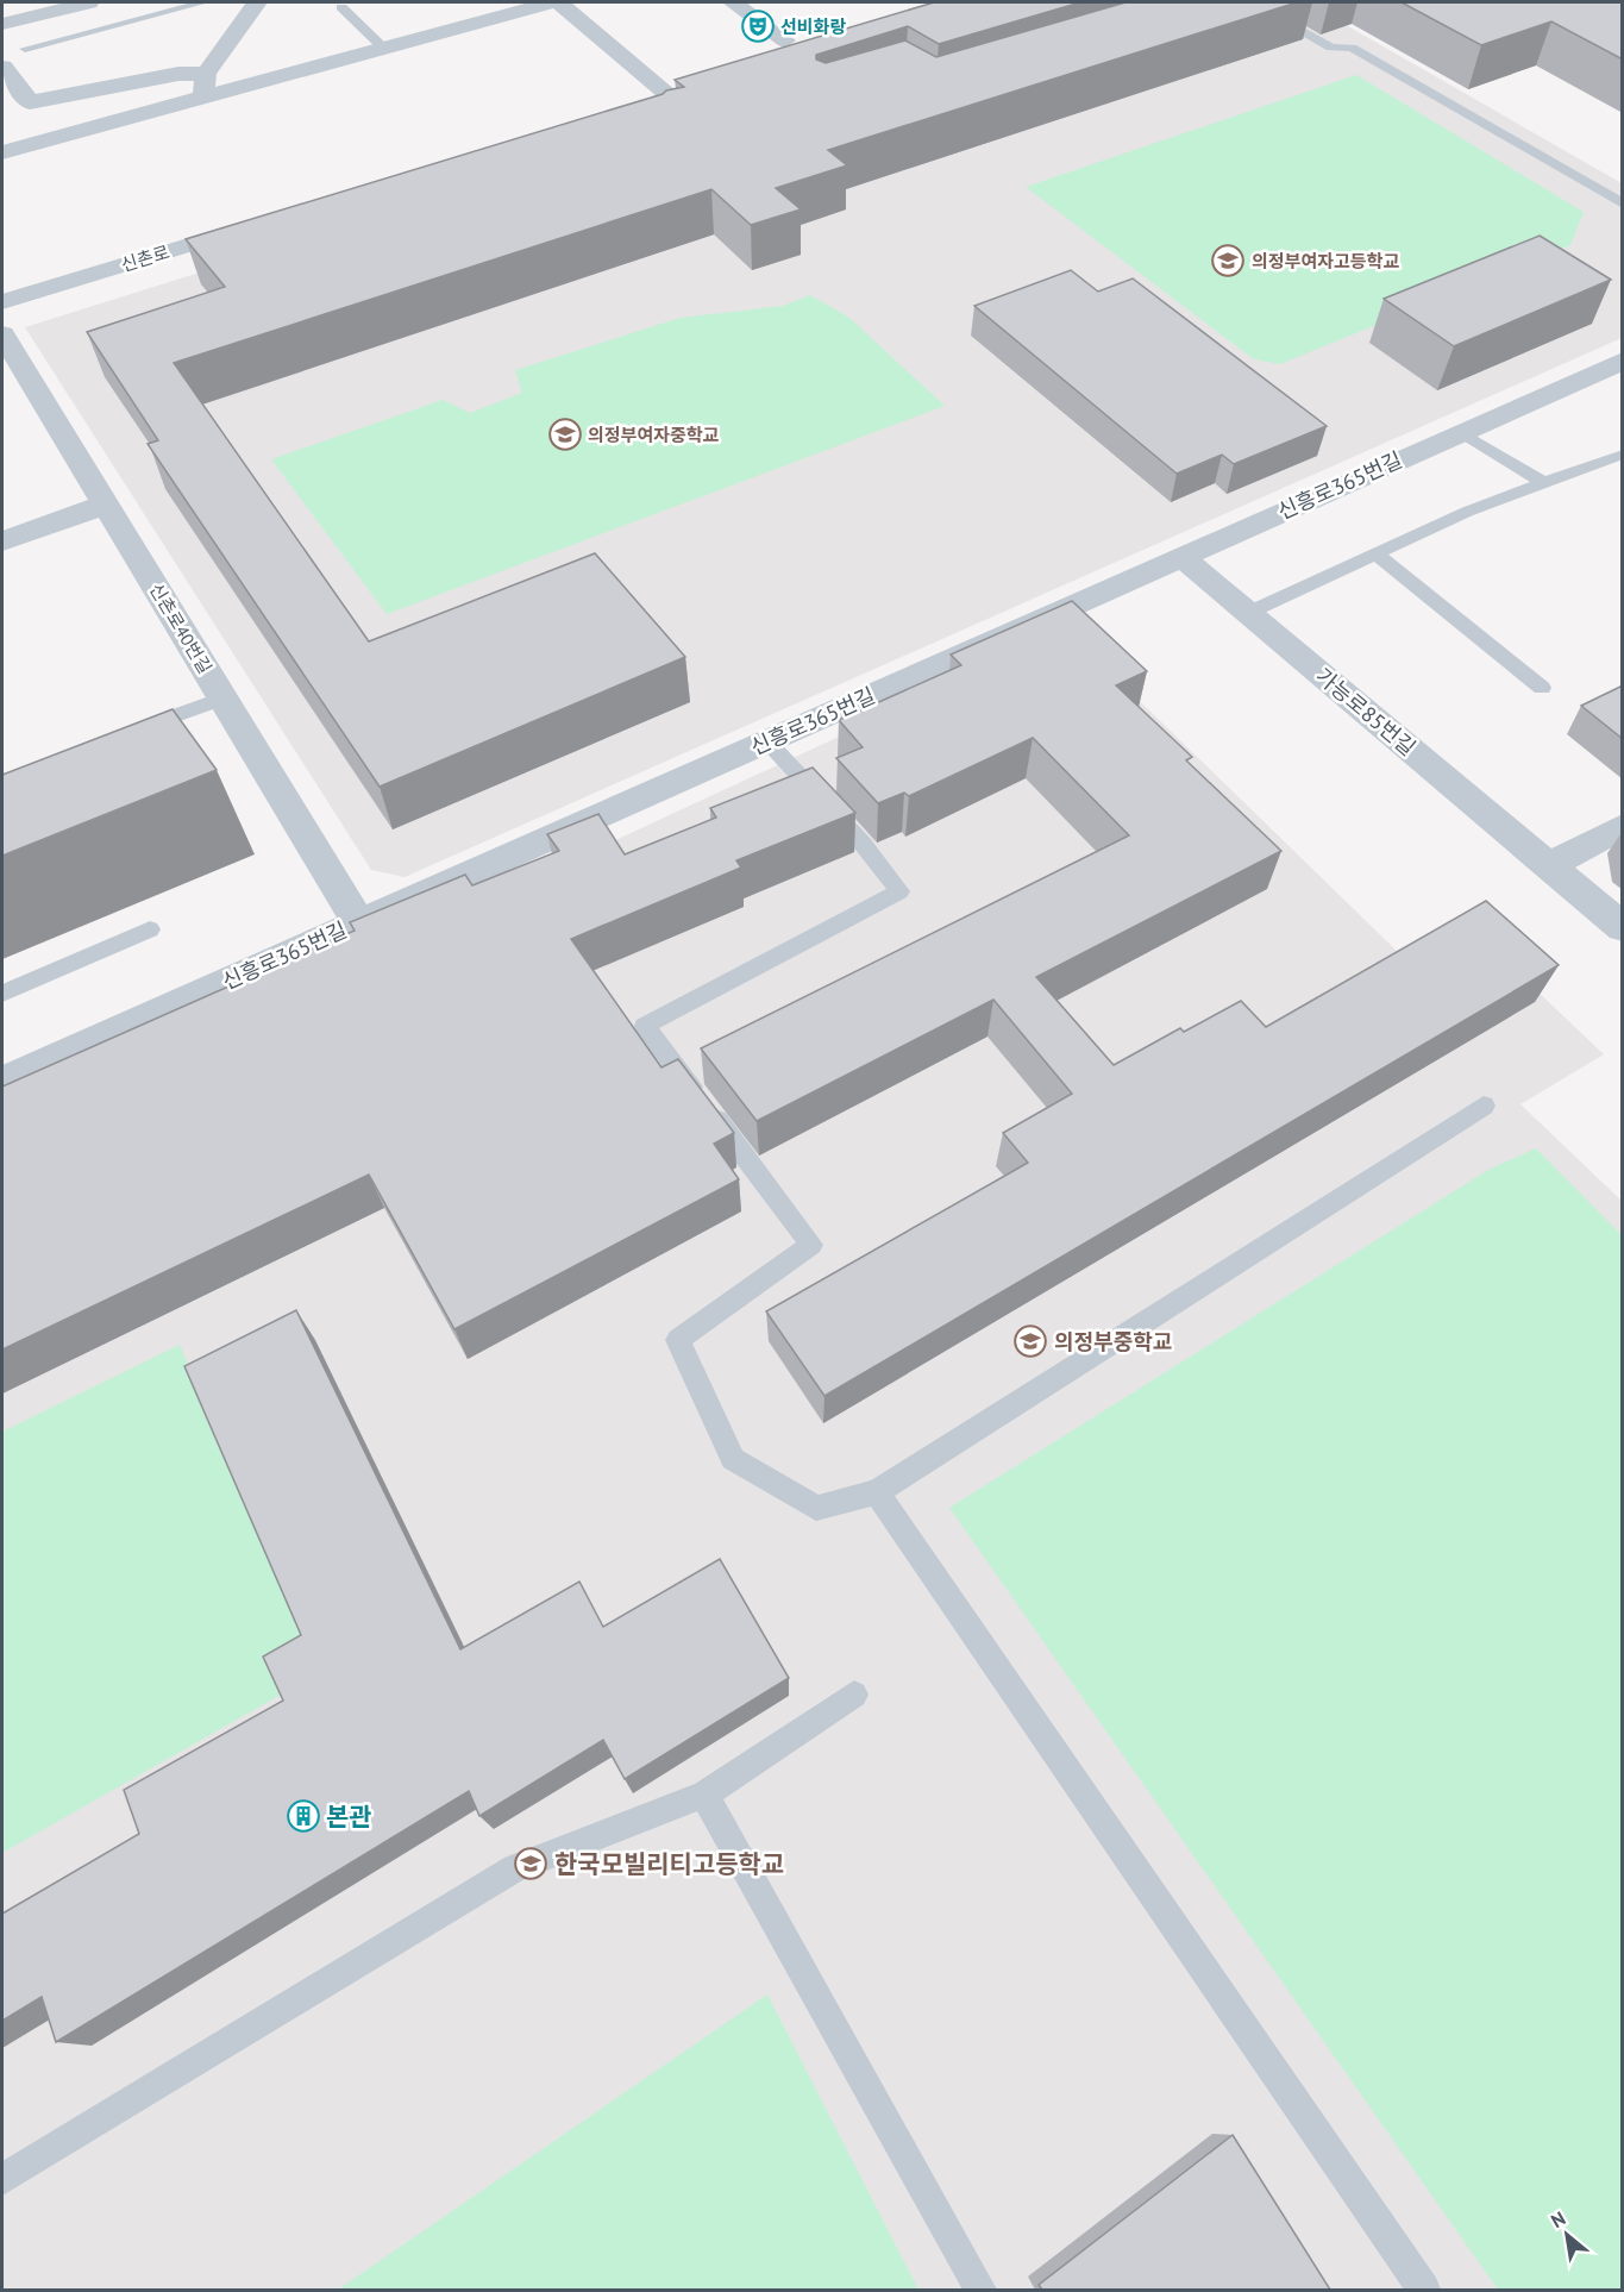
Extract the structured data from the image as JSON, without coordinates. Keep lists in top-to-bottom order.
{
  "streets": {
    "street": [
      "신촌로",
      "신흥로365번길",
      "신촌로40번길",
      "가능로85번길"
    ]
  },
  "crossings": [
    ["신흥로365번길", "신촌로40번길"],
    ["신흥로365번길", "가능로85번길"]
  ],
  "places": {
    "theatre": ["선비화랑"],
    "school or university": [
      "의정부여자고등학교",
      "의정부여자중학교",
      "의정부중학교",
      "한국모빌리티고등학교"
    ],
    "building": ["본관"]
  },
  "north": "top left"
}
